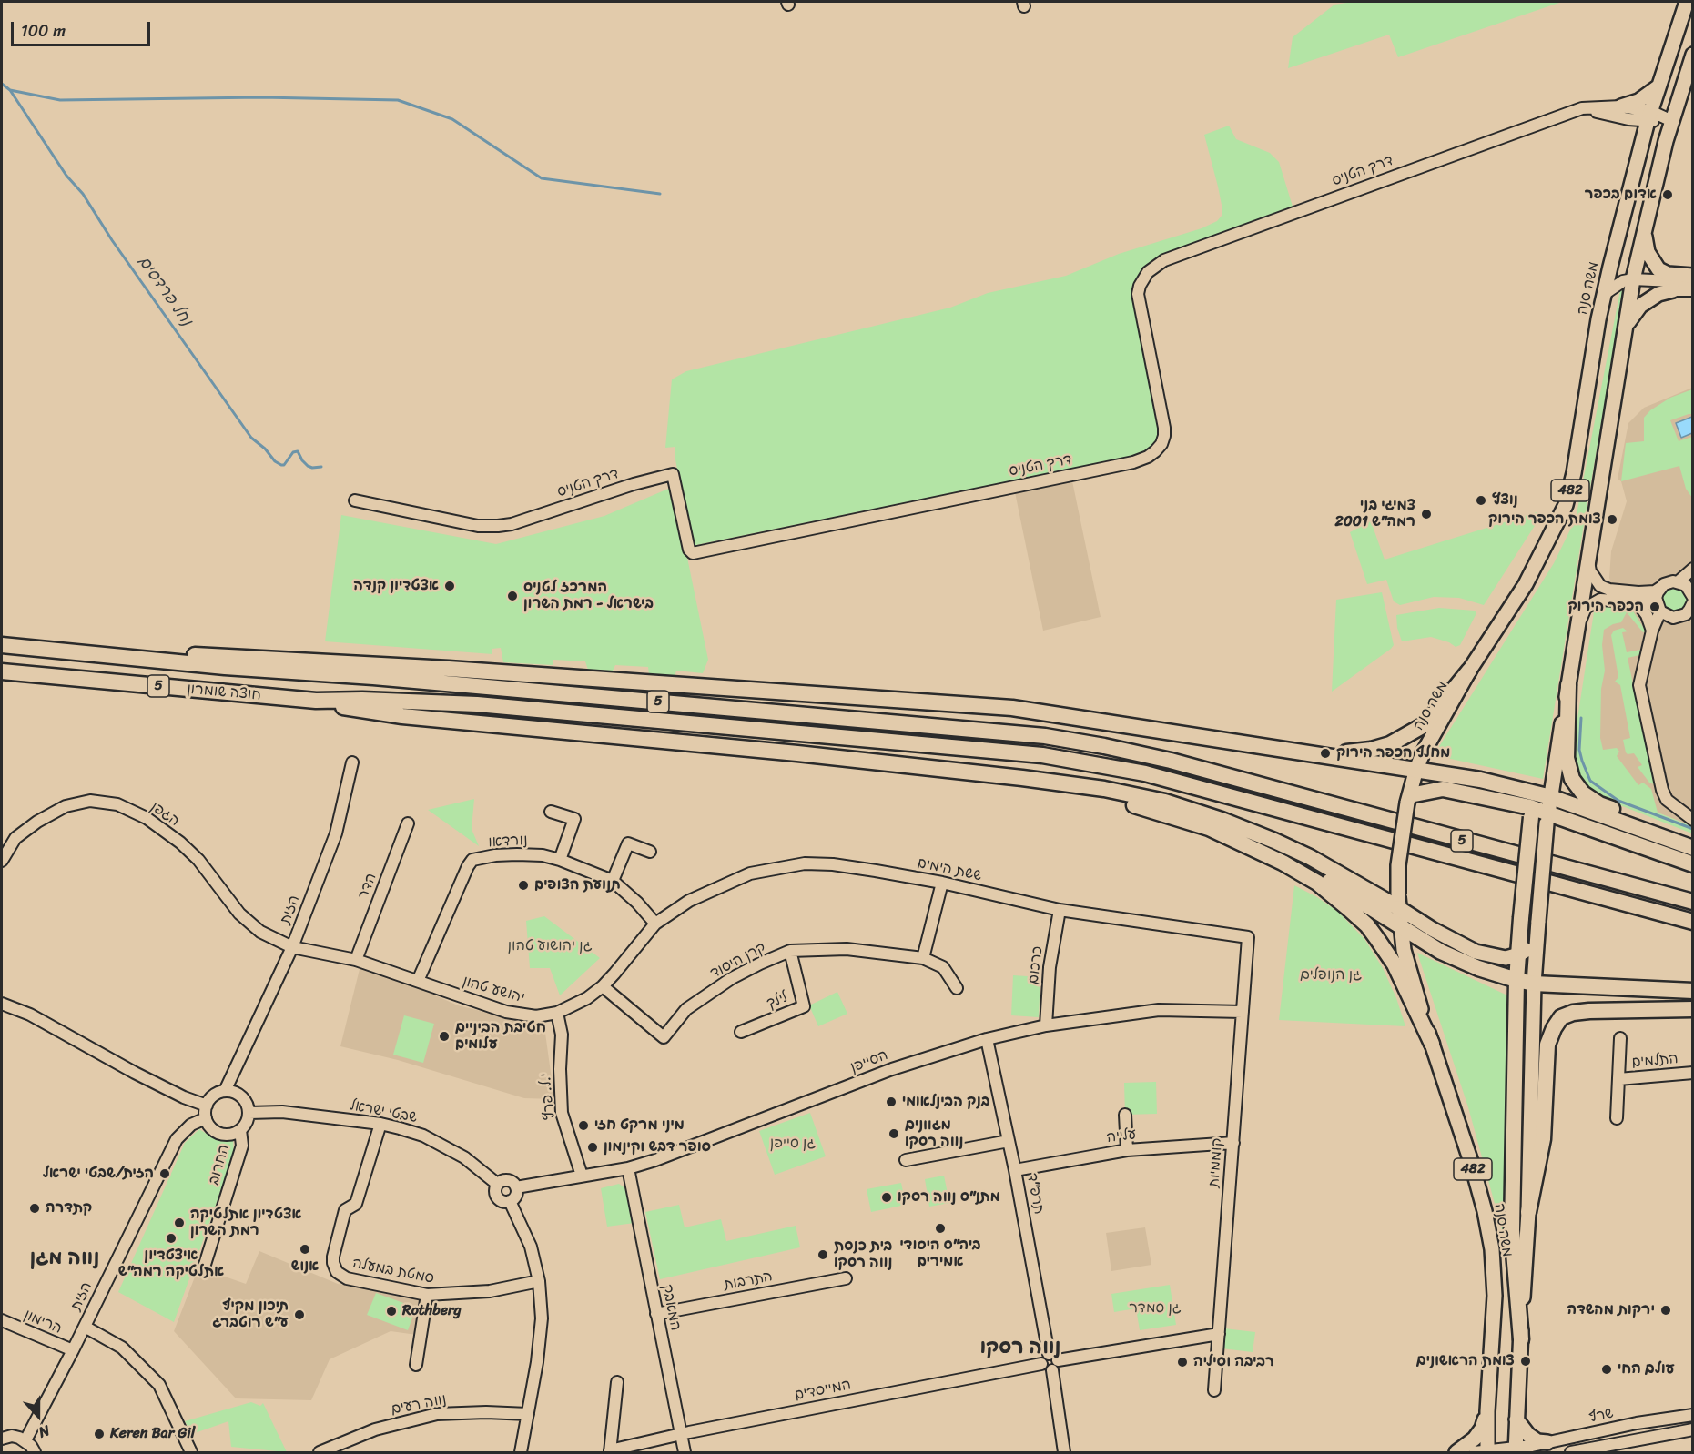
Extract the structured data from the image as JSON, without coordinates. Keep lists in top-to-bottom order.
{
  "streets": {
    "highway": ["5", "חוצה שומרון"],
    "main road": ["משה סנה", "482"],
    "street": [
      "דרך הטניס",
      "הגפן",
      "נורדאו",
      "ששת הימים",
      "הדר",
      "הזית",
      "קרן היסוד",
      "כרכום",
      "יהושע טהון",
      "לילך",
      "התלמים",
      "הסייפן",
      "י.ל. פרץ",
      "שבטי ישראל",
      "עלייה",
      "קוממיות",
      "החרוב",
      "תרפ\"ד",
      "סמטת במעלה",
      "התרבות",
      "המאבק",
      "הרימון",
      "המייסדים",
      "נווה רעים",
      "שרף"
    ]
  },
  "crossings": [
    ["דרך הטניס", "משה סנה"],
    ["משה סנה", "שרף"],
    ["5", "חוצה שומרון"],
    ["הגפן", "הזית"],
    ["הגפן", "יהושע טהון"],
    ["נורדאו", "ששת הימים"],
    ["נורדאו", "יהושע טהון"],
    ["ששת הימים", "כרכום"],
    ["ששת הימים", "יהושע טהון"],
    ["ששת הימים", "קוממיות"],
    ["הדר", "יהושע טהון"],
    ["הזית", "יהושע טהון"],
    ["הזית", "שבטי ישראל"],
    ["הזית", "החרוב"],
    ["הזית", "הרימון"],
    ["קרן היסוד", "יהושע טהון"],
    ["קרן היסוד", "לילך"],
    ["כרכום", "הסייפן"],
    ["יהושע טהון", "י.ל. פרץ"],
    ["הסייפן", "י.ל. פרץ"],
    ["הסייפן", "שבטי ישראל"],
    ["הסייפן", "קוממיות"],
    ["הסייפן", "תרפ\"ד"],
    ["הסייפן", "המאבק"],
    ["שבטי ישראל", "החרוב"],
    ["שבטי ישראל", "סמטת במעלה"],
    ["עלייה", "קוממיות"],
    ["עלייה", "תרפ\"ד"],
    ["תרפ\"ד", "המייסדים"],
    ["התרבות", "המאבק"],
    ["המאבק", "המייסדים"]
  ],
  "districts": ["נווה מגן", "נווה רסקו"],
  "water": ["נחל פרדסים"],
  "parks": [
    "גן יהושוע טהון",
    "גן הנופלים",
    "גן סייפן",
    "גן סמדר"
  ],
  "places": [
    "אדום בכפר",
    "נוצץ",
    "צמיגי בני 2001 רמה\"ש",
    "צומת הכפר הירוק",
    "אצטדיון קנדה",
    "המרכז לטניס בישראל - רמת השרון",
    "הכפר הירוק",
    "מחלף הכפר הירוק",
    "תנועת הצופים",
    "חטיבת הביניים עלומים",
    "בנק הבינלאומי",
    "מיני מרקט חזי",
    "מגוונים נווה רסקו",
    "סופר דבש וקינמון",
    "הזית/שבטי ישראל",
    "מתנ\"ס נווה רסקו",
    "קתדרה",
    "אצטדיון אתלטיקה רמת השרון",
    "ביה\"ס היסודי אמירים",
    "איצטדיון אתלטיקה רמה\"ש",
    "אנוש",
    "בית כנסת נווה רסקו",
    "ירקות מהשדה",
    "Rothberg",
    "תיכון מקיף ע\"ש רוטברג",
    "צומת הראשונים",
    "רביבה וסיליה",
    "עולם החי",
    "Keren Bar Gil"
  ],
  "scale_bar": "100 m",
  "north": "bottom"
}
